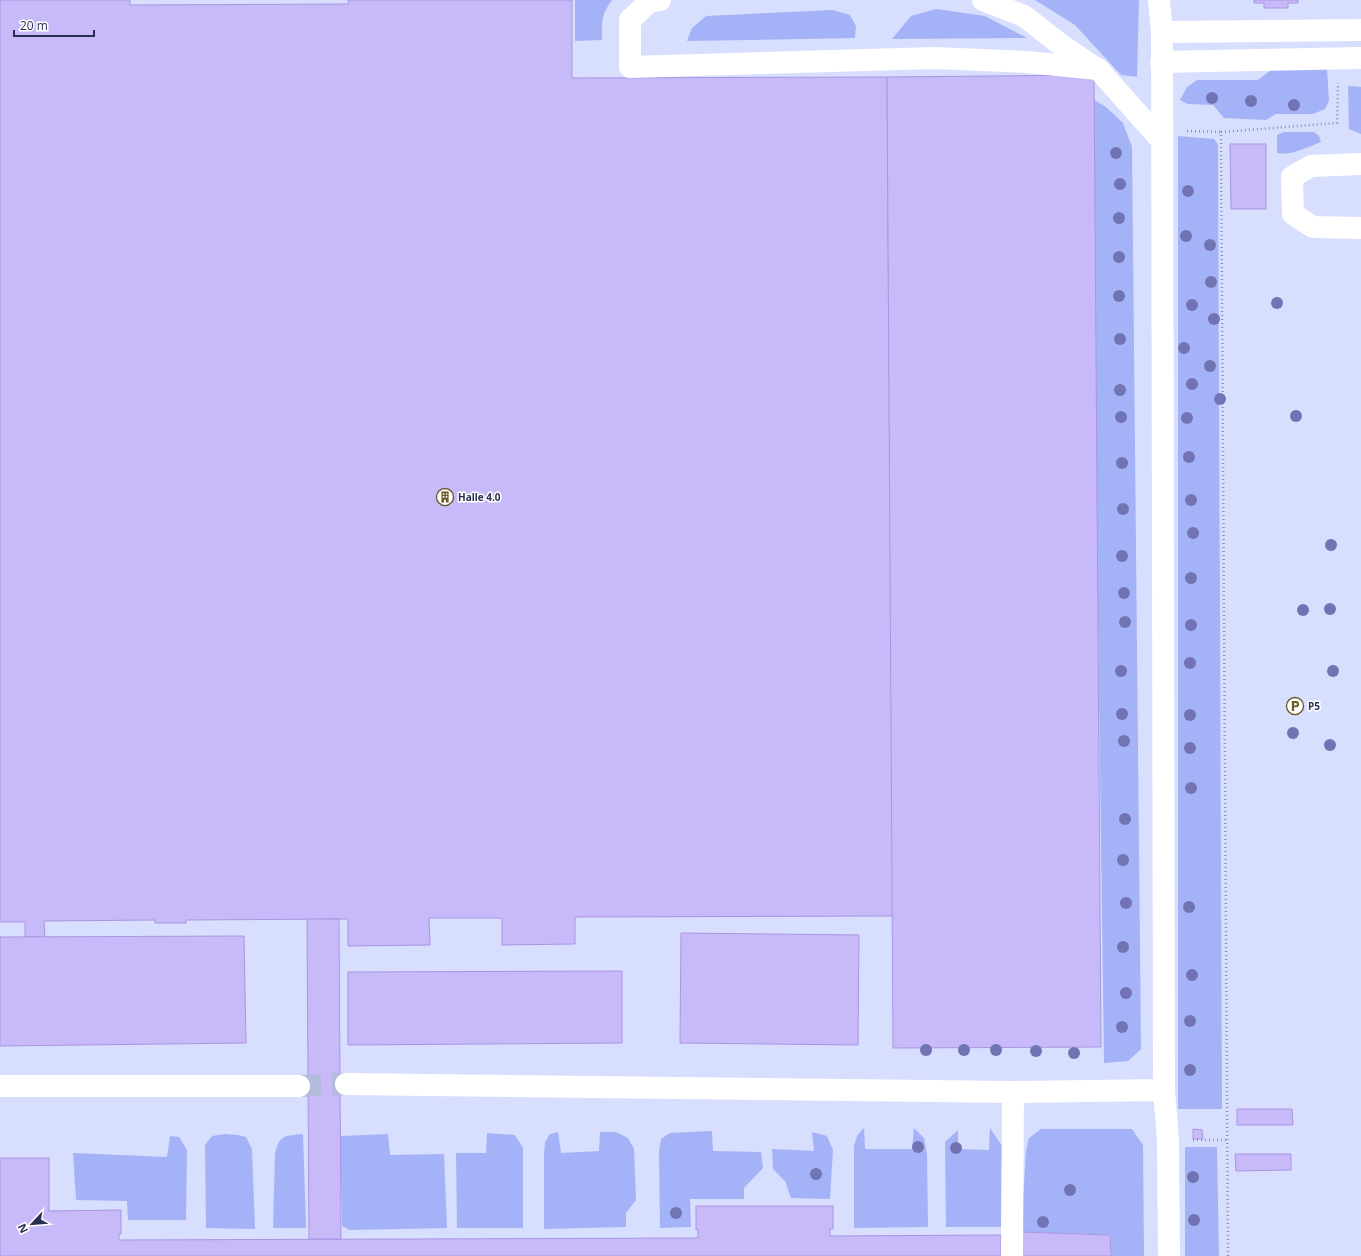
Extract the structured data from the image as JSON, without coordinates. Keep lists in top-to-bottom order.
{
  "places": {
    "building": ["Halle 4.0"],
    "parking": ["P5"]
  },
  "scale_bar": "20 m",
  "north": "bottom left"
}
